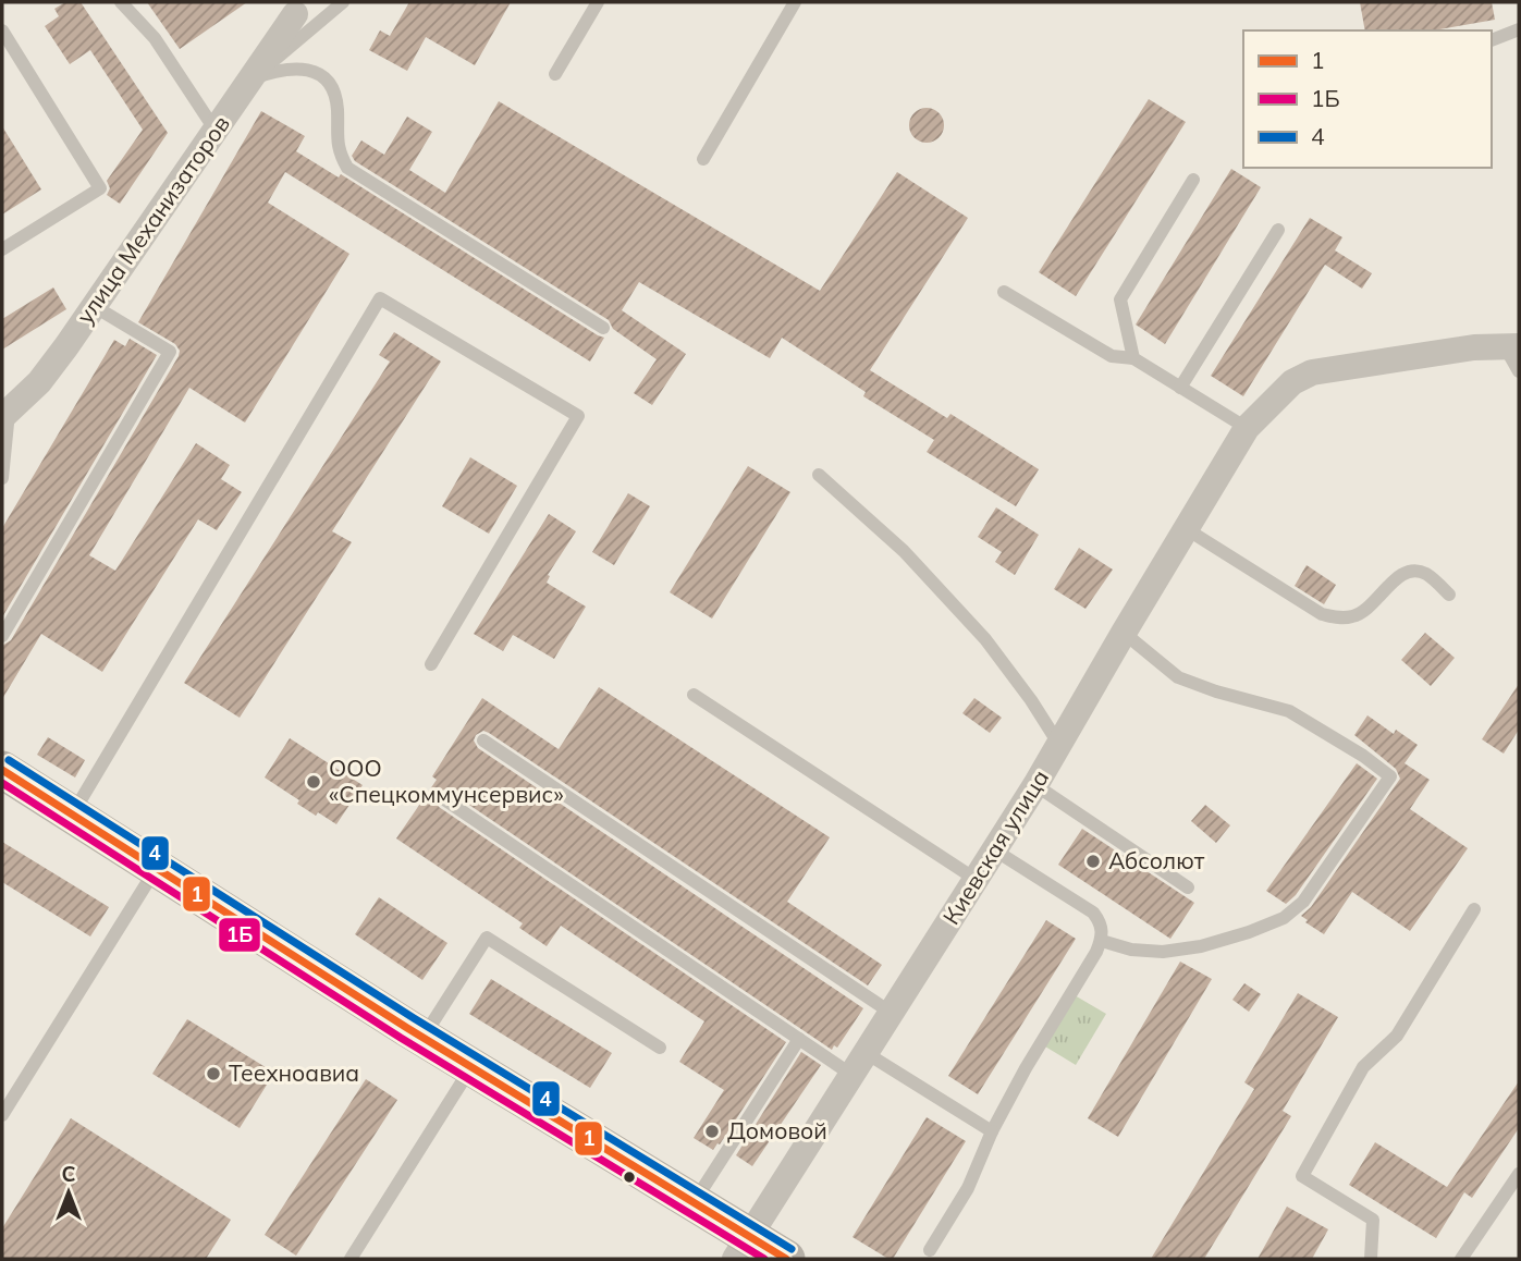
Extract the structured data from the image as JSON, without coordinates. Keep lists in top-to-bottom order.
{
  "streets": {
    "street": ["улица Механизаторов", "Киевская улица"]
  },
  "places": [
    "ООО «Спецкоммунсервис»",
    "Абсолют",
    "Теехноавиа",
    "Домовой"
  ],
  "lines": ["transit line 4", "transit line 1", "transit line 1Б"],
  "legend": ["1", "1Б", "4"],
  "north": "top"
}
